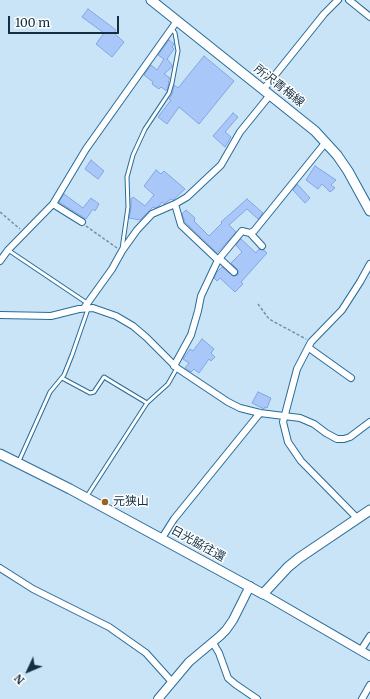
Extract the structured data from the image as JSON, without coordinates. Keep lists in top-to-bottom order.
{
  "streets": {
    "main road": ["所沢青梅線", "日光脇往還"]
  },
  "places": ["元狭山"],
  "scale_bar": "100 m",
  "north": "bottom left"
}
